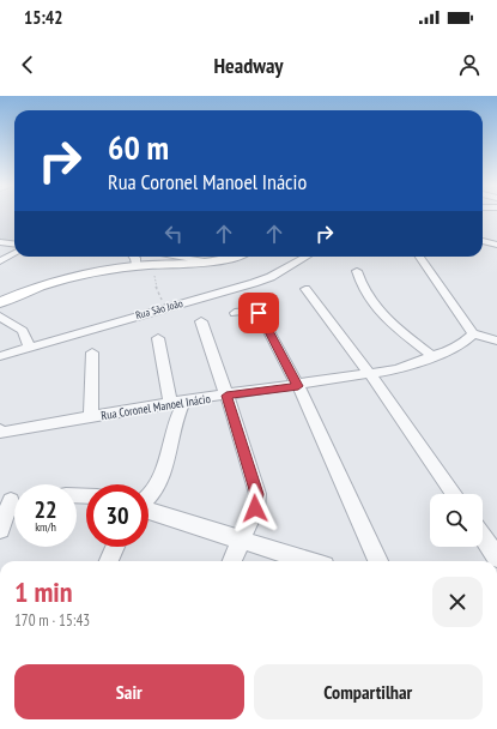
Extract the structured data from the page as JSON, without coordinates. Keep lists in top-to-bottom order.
{
  "streets": {
    "street": ["Rua São João", "Rua Coronel Manoel Inácio"]
  },
  "page": {
    "status": "15:42",
    "header": "Headway",
    "turn": ["60 m", "Rua Coronel Manoel Inácio"],
    "speed": "22 km/h",
    "limit": "30",
    "heading": ["1 min", "170 m · 15:43"],
    "buttons": ["Sair", "Compartilhar"]
  }
}
